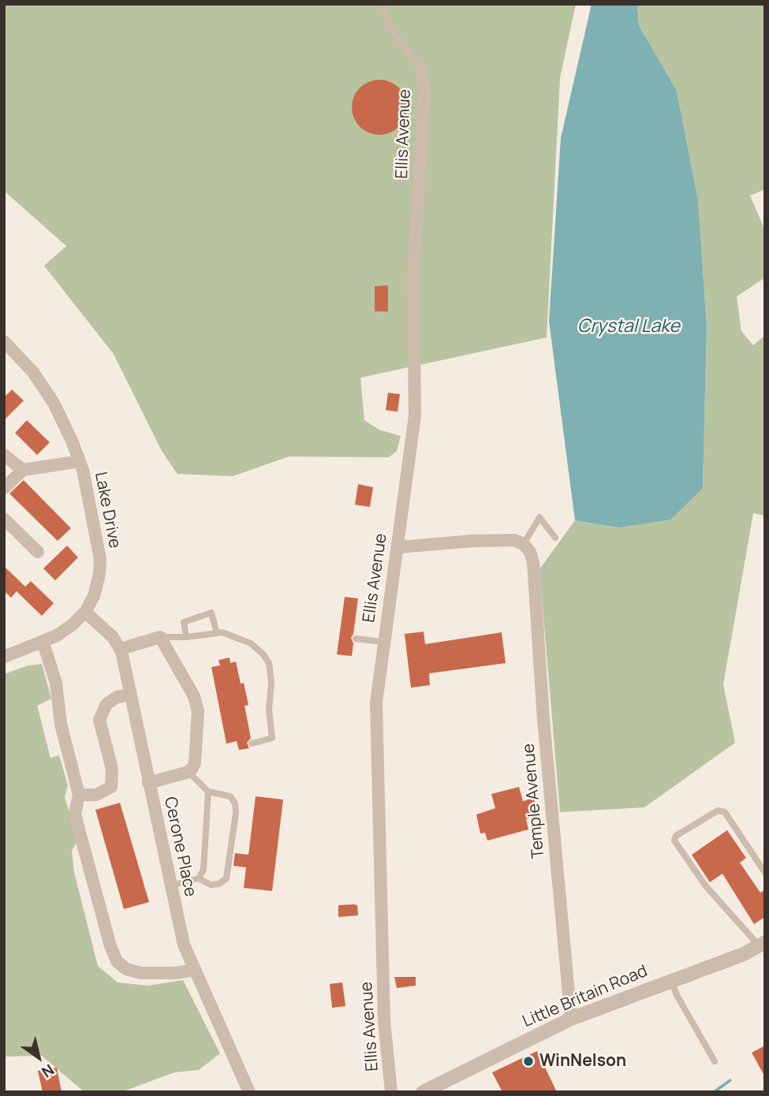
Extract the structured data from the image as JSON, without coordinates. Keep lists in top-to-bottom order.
{
  "streets": {
    "street": [
      "Ellis Avenue",
      "Lake Drive",
      "Temple Avenue",
      "Cerone Place",
      "Little Britain Road"
    ]
  },
  "crossings": [
    ["Lake Drive", "Cerone Place"],
    ["Temple Avenue", "Little Britain Road"]
  ],
  "water": ["Crystal Lake"],
  "places": ["WinNelson"],
  "north": "bottom right"
}
